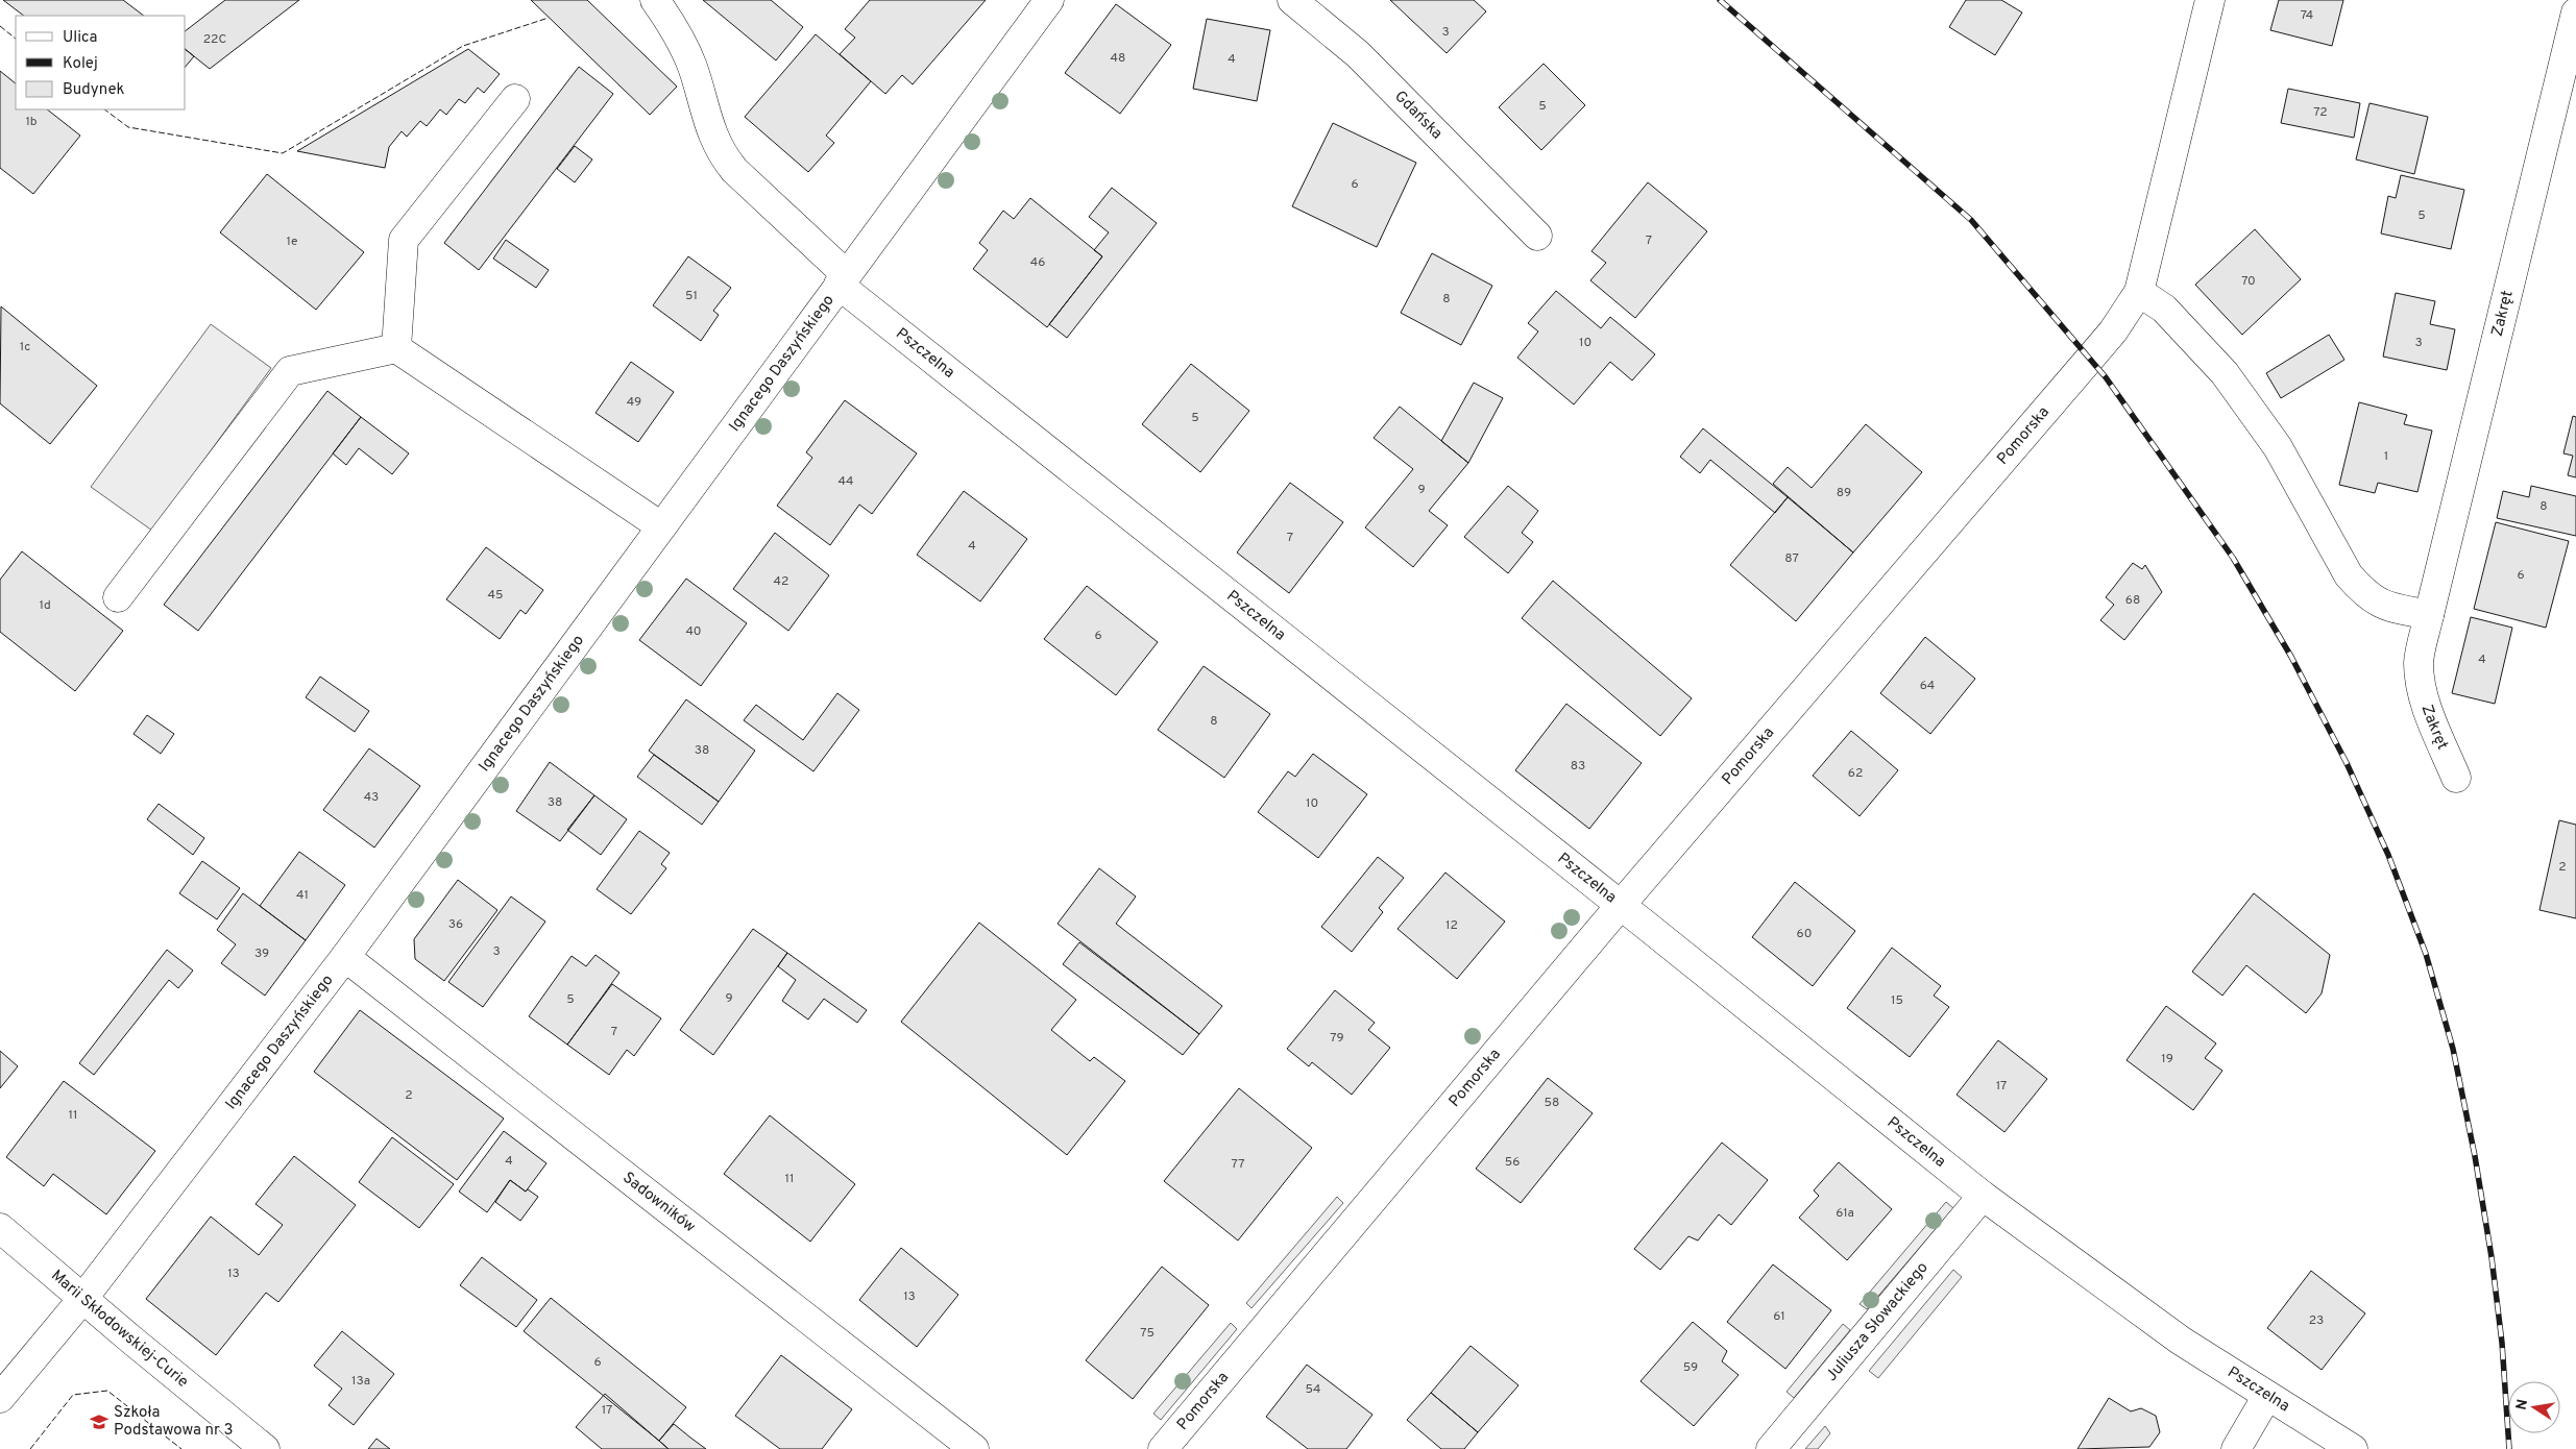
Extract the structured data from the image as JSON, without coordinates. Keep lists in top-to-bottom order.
{
  "streets": {
    "street": [
      "Gdańska",
      "Zakręt",
      "Pszczelna",
      "Ignacego Daszyńskiego",
      "Pomorska",
      "Sadowników",
      "Juliusza Słowackiego",
      "Marii Skłodowskiej-Curie"
    ]
  },
  "crossings": [
    ["Pszczelna", "Ignacego Daszyńskiego"],
    ["Pszczelna", "Pomorska"],
    ["Pszczelna", "Juliusza Słowackiego"],
    ["Ignacego Daszyńskiego", "Sadowników"],
    ["Ignacego Daszyńskiego", "Marii Skłodowskiej-Curie"]
  ],
  "places": {
    "school or university": ["Szkoła Podstawowa nr 3"]
  },
  "house_numbers": [
    "74",
    "3",
    "22C",
    "48",
    "4",
    "5",
    "72",
    "1b",
    "6",
    "5",
    "7",
    "1e",
    "46",
    "70",
    "51",
    "8",
    "10",
    "3",
    "1c",
    "49",
    "5",
    "1",
    "44",
    "9",
    "89",
    "8",
    "7",
    "4",
    "87",
    "6",
    "42",
    "45",
    "68",
    "1d",
    "40",
    "6",
    "4",
    "64",
    "8",
    "38",
    "83",
    "62",
    "43",
    "38",
    "10",
    "2",
    "41",
    "36",
    "12",
    "60",
    "3",
    "39",
    "9",
    "5",
    "15",
    "7",
    "79",
    "19",
    "17",
    "2",
    "58",
    "11",
    "4",
    "56",
    "77",
    "11",
    "61a",
    "13",
    "13",
    "61",
    "23",
    "75",
    "6",
    "59",
    "13a",
    "54",
    "17"
  ],
  "legend": ["Ulica", "Kolej", "Budynek"],
  "north": "left"
}
